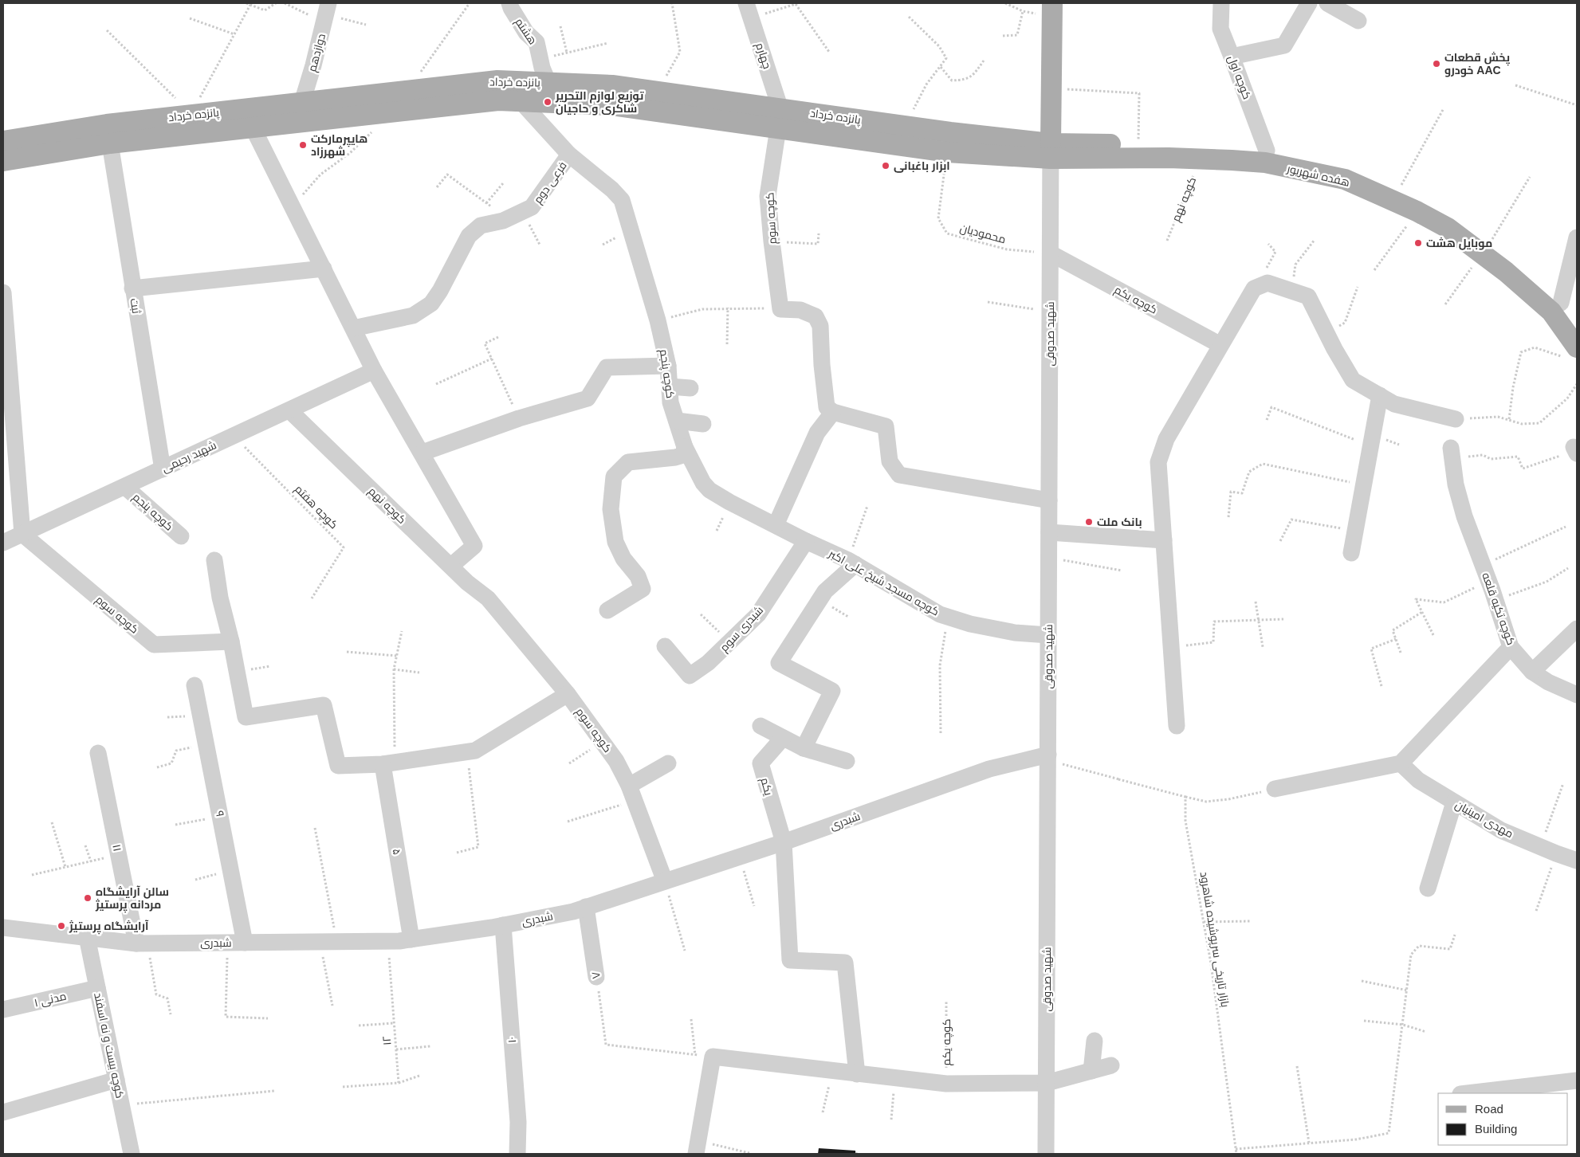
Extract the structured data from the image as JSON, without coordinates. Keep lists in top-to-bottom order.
{
  "streets": {
    "main road": ["پانزده خرداد", "هفده شهریور", "شهید صدوقی"],
    "street": [
      "هشتم",
      "دوازدهم",
      "چهارم",
      "کوچه اول",
      "فرعی دوم",
      "کوچه نهم",
      "کوچه سوم",
      "کوچه یکم",
      "ثبت",
      "کوچه پنجم",
      "شهید رحیمی",
      "کوچه مسجد شیخ علی اکبر",
      "کوچه تکیه قلعه",
      "شبدری سوم",
      "یکم",
      "۹",
      "مهدی امینیان",
      "شبدری",
      "۱۱",
      "۵",
      "۸",
      "مدنی ۱",
      "۱۰",
      "کوچه بیست و نه اسفند"
    ],
    "path": [
      "محمودیان",
      "کوچه هفتم",
      "بازار تاریخی سرپوشیده شاهرود",
      "۱۲"
    ]
  },
  "crossings": [
    ["هشتم", "پانزده خرداد"],
    ["دوازدهم", "پانزده خرداد"],
    ["چهارم", "پانزده خرداد"],
    ["چهارم", "کوچه سوم"],
    ["کوچه اول", "هفده شهریور"],
    ["پانزده خرداد", "هفده شهریور"],
    ["پانزده خرداد", "کوچه سوم"],
    ["پانزده خرداد", "محمودیان"],
    ["پانزده خرداد", "ثبت"],
    ["پانزده خرداد", "شهید صدوقی"],
    ["پانزده خرداد", "کوچه پنجم"],
    ["هفده شهریور", "کوچه نهم"],
    ["هفده شهریور", "شهید صدوقی"],
    ["فرعی دوم", "کوچه پنجم"],
    ["کوچه نهم", "کوچه سوم"],
    ["کوچه نهم", "شهید رحیمی"],
    ["کوچه سوم", "شهید رحیمی"],
    ["کوچه سوم", "شبدری"],
    ["محمودیان", "کوچه یکم"],
    ["محمودیان", "شهید صدوقی"],
    ["کوچه یکم", "شهید صدوقی"],
    ["ثبت", "شهید رحیمی"],
    ["شهید صدوقی", "کوچه مسجد شیخ علی اکبر"],
    ["شهید صدوقی", "شبدری"],
    ["کوچه پنجم", "شهید رحیمی"],
    ["کوچه پنجم", "کوچه مسجد شیخ علی اکبر"],
    ["شهید رحیمی", "کوچه هفتم"],
    ["کوچه مسجد شیخ علی اکبر", "شبدری سوم"],
    ["یکم", "شبدری"],
    ["۹", "شبدری"],
    ["شبدری", "۱۱"],
    ["شبدری", "۵"],
    ["شبدری", "۸"],
    ["شبدری", "۱۰"],
    ["شبدری", "۱۲"],
    ["شبدری", "کوچه بیست و نه اسفند"],
    ["مدنی ۱", "کوچه بیست و نه اسفند"]
  ],
  "places": [
    "پخش قطعات خودرو AAC",
    "توزیع لوازم التحریر شاکری و حاجیان",
    "هایپرمارکت شهرزاد",
    "ابزار باغبانی",
    "موبایل هشت",
    "بانک ملت",
    "سالن آرایشگاه مردانه پرستیژ",
    "آرایشگاه پرستیژ"
  ],
  "legend": ["Road", "Building"]
}
